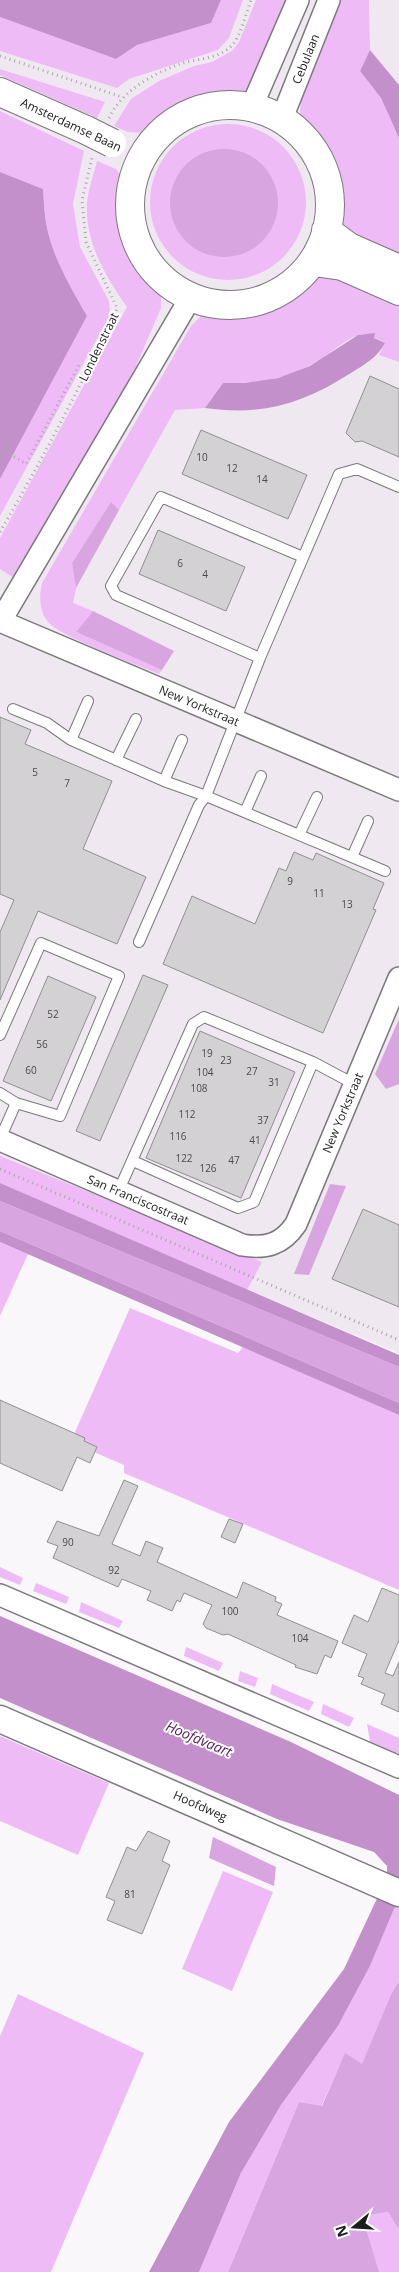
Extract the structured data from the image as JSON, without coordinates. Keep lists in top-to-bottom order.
{
  "streets": {
    "main road": ["Amsterdamse Baan"],
    "street": [
      "Cebulaan",
      "New Yorkstraat",
      "San Franciscostraat",
      "Hoofdweg"
    ],
    "path": ["Londenstraat"]
  },
  "crossings": [
    ["Amsterdamse Baan", "Londenstraat"],
    ["New Yorkstraat", "San Franciscostraat"]
  ],
  "water": ["Hoofdvaart"],
  "house_numbers": [
    "10",
    "12",
    "14",
    "6",
    "4",
    "5",
    "7",
    "9",
    "11",
    "13",
    "52",
    "56",
    "19",
    "23",
    "60",
    "27",
    "104",
    "31",
    "108",
    "112",
    "37",
    "116",
    "41",
    "122",
    "47",
    "126",
    "90",
    "92",
    "100",
    "104",
    "81"
  ],
  "north": "left"
}
